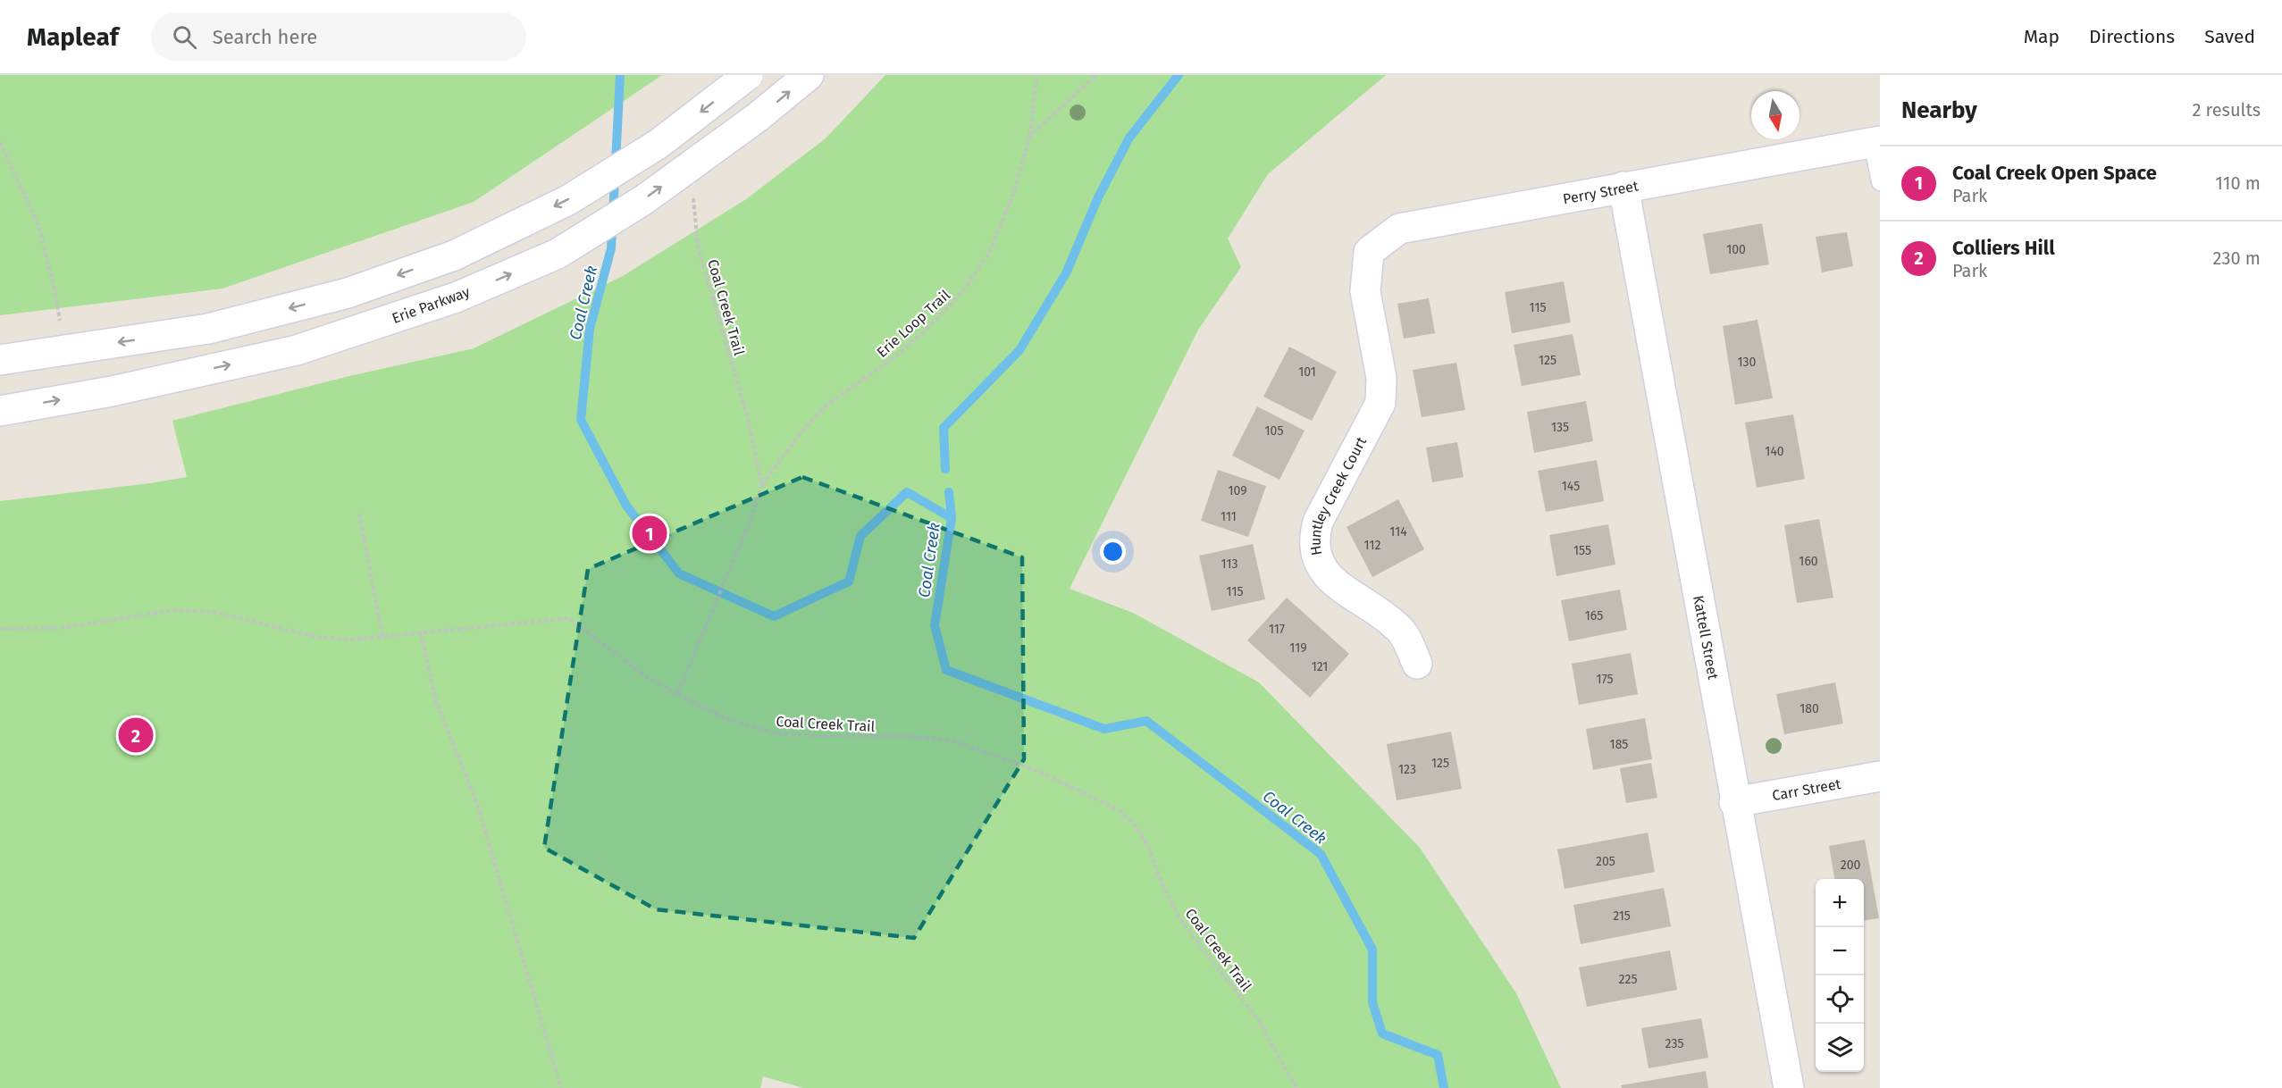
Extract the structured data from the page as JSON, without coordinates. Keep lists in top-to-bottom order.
{
  "streets": {
    "street": [
      "Perry Street",
      "Erie Parkway",
      "Huntley Creek Court",
      "Kattell Street",
      "Carr Street"
    ],
    "path": ["Coal Creek Trail", "Erie Loop Trail"]
  },
  "crossings": [
    ["Perry Street", "Huntley Creek Court"],
    ["Perry Street", "Kattell Street"],
    ["Coal Creek Trail", "Erie Loop Trail"],
    ["Kattell Street", "Carr Street"]
  ],
  "water": ["Coal Creek"],
  "house_numbers": [
    "100",
    "115",
    "125",
    "130",
    "101",
    "135",
    "105",
    "140",
    "145",
    "109",
    "111",
    "114",
    "112",
    "155",
    "160",
    "113",
    "115",
    "165",
    "117",
    "119",
    "121",
    "175",
    "180",
    "185",
    "125",
    "123",
    "205",
    "200",
    "215",
    "225",
    "235"
  ],
  "north": "bottom",
  "page": {
    "header": "Mapleaf",
    "search": "Search here",
    "nav": ["Map", "Directions", "Saved"],
    "heading": ["Nearby", "2 results"],
    "list": [
      {
        "mark": "1",
        "name": "Coal Creek Open Space",
        "note": "Park",
        "value": "110 m"
      },
      {
        "mark": "2",
        "name": "Colliers Hill",
        "note": "Park",
        "value": "230 m"
      }
    ],
    "pins": ["1", "2"],
    "map_buttons": ["+", "−"]
  }
}
